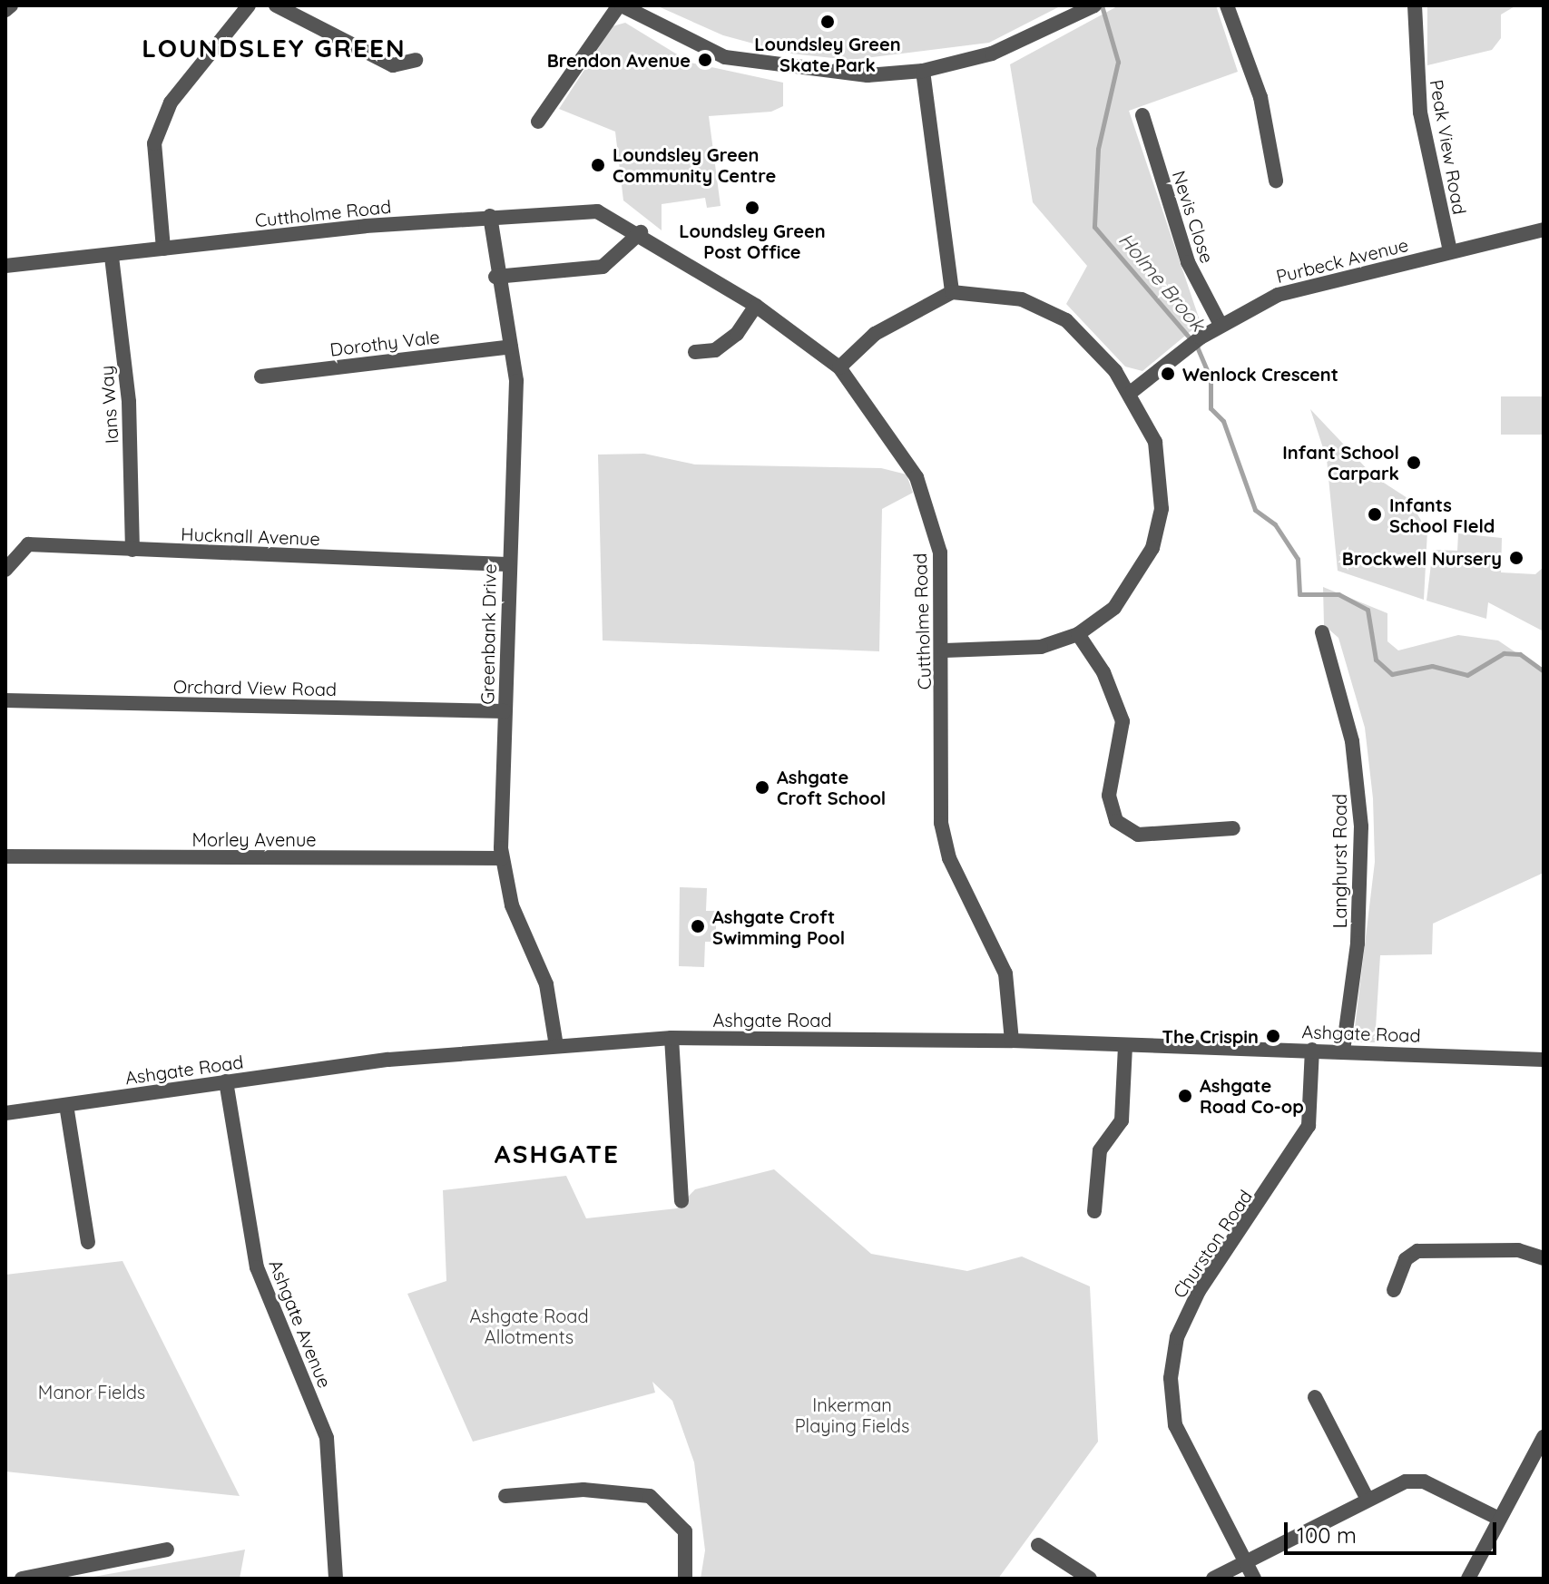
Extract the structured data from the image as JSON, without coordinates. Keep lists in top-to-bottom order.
{
  "streets": {
    "street": [
      "Peak View Road",
      "Cuttholme Road",
      "Nevis Close",
      "Purbeck Avenue",
      "Dorothy Vale",
      "Ians Way",
      "Hucknall Avenue",
      "Greenbank Drive",
      "Orchard View Road",
      "Morley Avenue",
      "Langhurst Road",
      "Ashgate Road",
      "Churston Road",
      "Ashgate Avenue"
    ]
  },
  "crossings": [
    ["Peak View Road", "Purbeck Avenue"],
    ["Cuttholme Road", "Ians Way"],
    ["Cuttholme Road", "Greenbank Drive"],
    ["Cuttholme Road", "Ashgate Road"],
    ["Nevis Close", "Purbeck Avenue"],
    ["Dorothy Vale", "Greenbank Drive"],
    ["Ians Way", "Hucknall Avenue"],
    ["Hucknall Avenue", "Greenbank Drive"],
    ["Greenbank Drive", "Orchard View Road"],
    ["Greenbank Drive", "Morley Avenue"],
    ["Greenbank Drive", "Ashgate Road"],
    ["Langhurst Road", "Ashgate Road"],
    ["Ashgate Road", "Churston Road"],
    ["Ashgate Road", "Ashgate Avenue"]
  ],
  "districts": ["LOUNDSLEY GREEN", "ASHGATE"],
  "water": ["Holme Brook"],
  "parks": ["Ashgate Road Allotments", "Manor Fields", "Inkerman Playing Fields"],
  "places": [
    "Loundsley Green Skate Park",
    "Brendon Avenue",
    "Loundsley Green Community Centre",
    "Loundsley Green Post Office",
    "Wenlock Crescent",
    "Infant School Carpark",
    "Infants School FIeld",
    "Brockwell Nursery",
    "Ashgate Croft School",
    "Ashgate Croft Swimming Pool",
    "The Crispin",
    "Ashgate Road Co-op"
  ],
  "scale_bar": "100 m"
}
